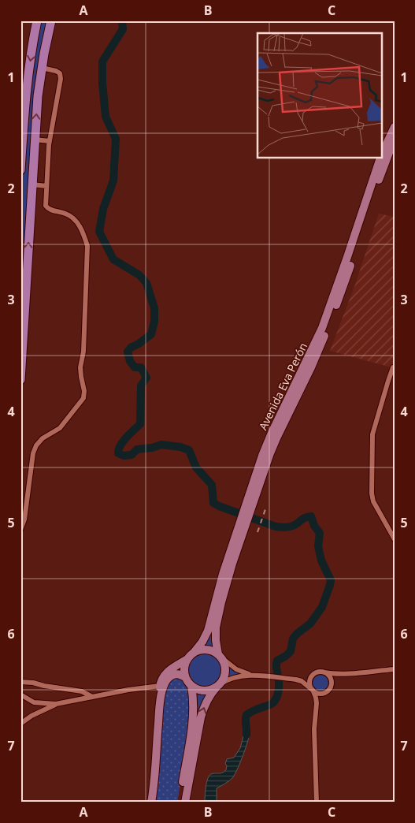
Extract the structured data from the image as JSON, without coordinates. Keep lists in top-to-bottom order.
{
  "streets": {
    "main road": ["Avenida Eva Perón"]
  },
  "grid": {
    "columns": ["A", "B", "C"],
    "rows": [
      "1",
      "2",
      "3",
      "4",
      "5",
      "6",
      "7"
    ]
  }
}
